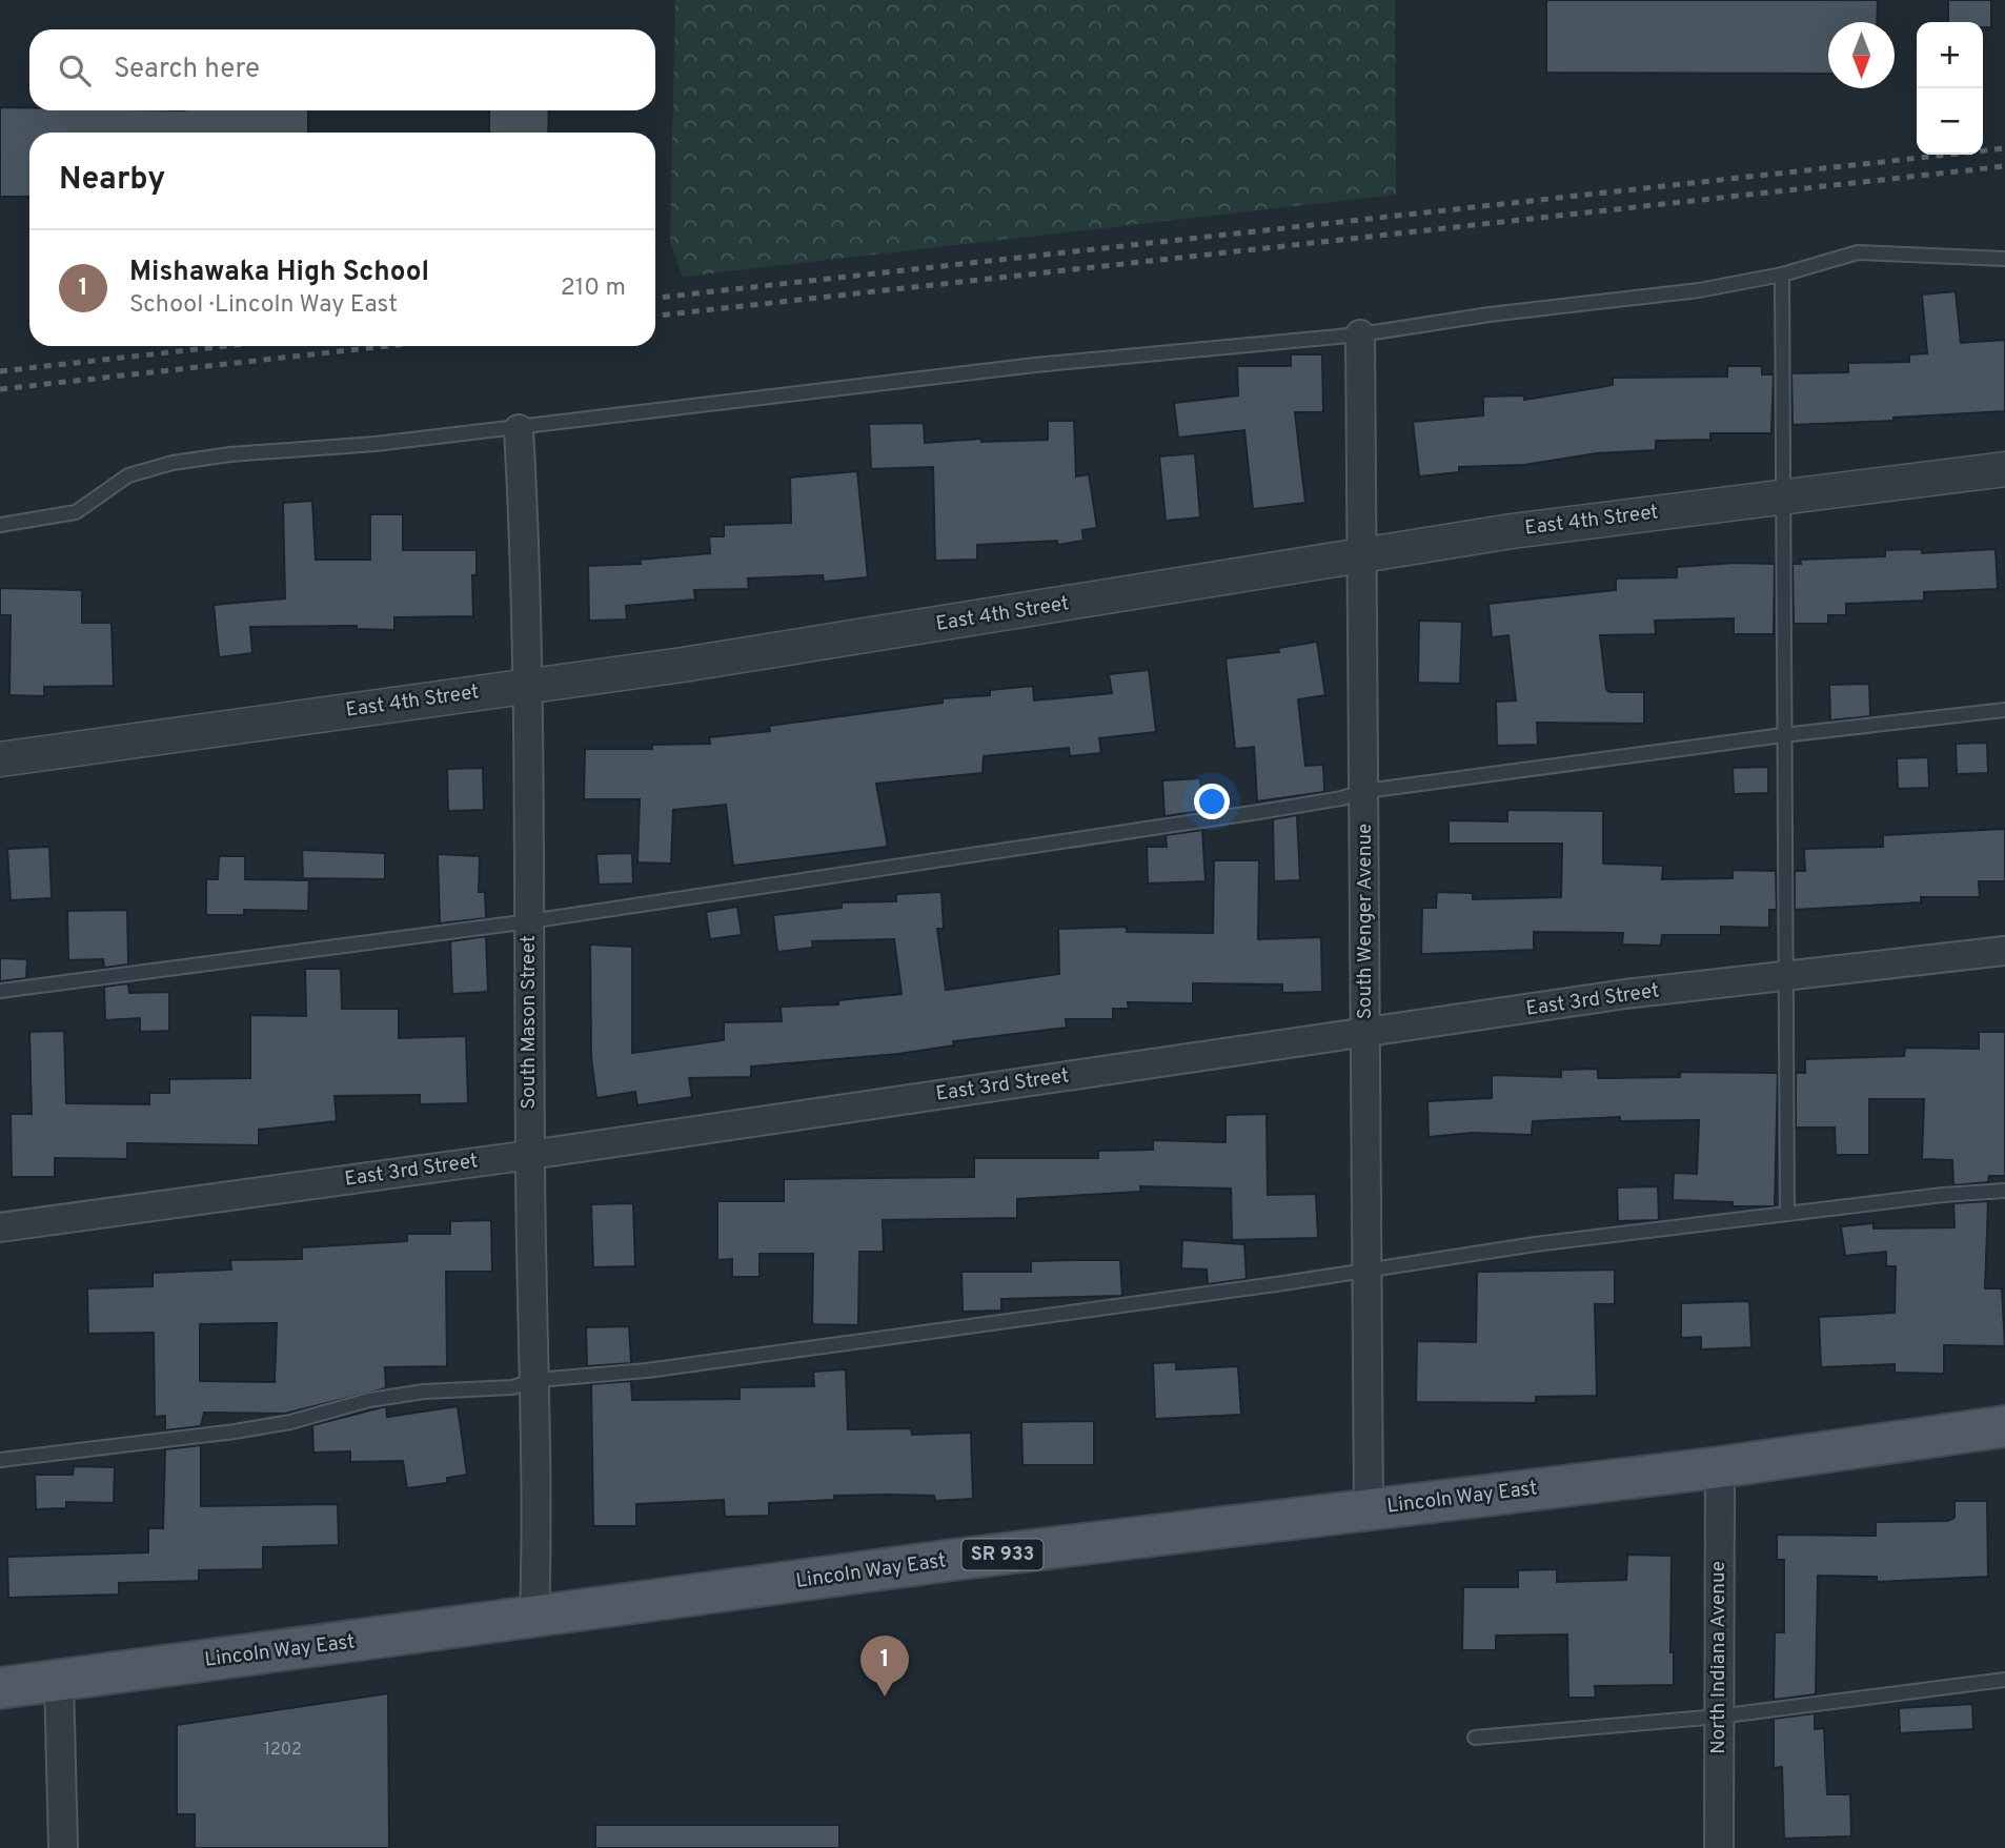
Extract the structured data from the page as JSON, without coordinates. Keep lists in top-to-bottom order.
{
  "streets": {
    "main road": ["Lincoln Way East", "SR 933"],
    "street": [
      "East 4th Street",
      "South Wenger Avenue",
      "East 3rd Street",
      "South Mason Street",
      "North Indiana Avenue"
    ]
  },
  "crossings": [
    ["East 4th Street", "South Wenger Avenue"],
    ["East 4th Street", "South Mason Street"],
    ["South Wenger Avenue", "East 3rd Street"],
    ["South Wenger Avenue", "Lincoln Way East"],
    ["East 3rd Street", "South Mason Street"],
    ["South Mason Street", "Lincoln Way East"],
    ["Lincoln Way East", "North Indiana Avenue"]
  ],
  "house_numbers": ["1202"],
  "north": "bottom",
  "page": {
    "map_buttons": ["+", "−"],
    "search": "Search here",
    "heading": "Nearby",
    "list": [
      {
        "mark": "1",
        "name": "Mishawaka High School",
        "note": "School · Lincoln Way East",
        "value": "210 m"
      }
    ],
    "pins": "1"
  }
}
